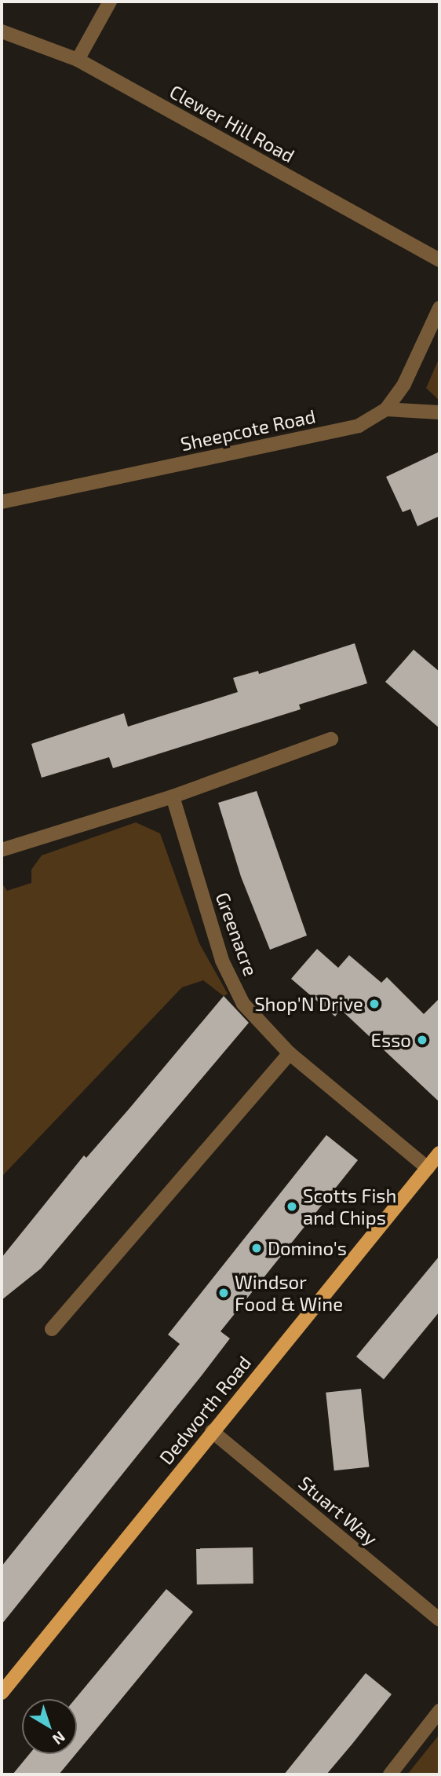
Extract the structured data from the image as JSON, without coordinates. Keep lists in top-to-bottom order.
{
  "streets": {
    "main road": ["Dedworth Road"],
    "street": [
      "Clewer Hill Road",
      "Sheepcote Road",
      "Greenacre",
      "Stuart Way"
    ]
  },
  "crossings": [
    ["Greenacre", "Dedworth Road"],
    ["Dedworth Road", "Stuart Way"]
  ],
  "places": [
    "Shop'N Drive",
    "Esso",
    "Scotts Fish and Chips",
    "Domino's",
    "Windsor Food & Wine"
  ],
  "north": "bottom right"
}
